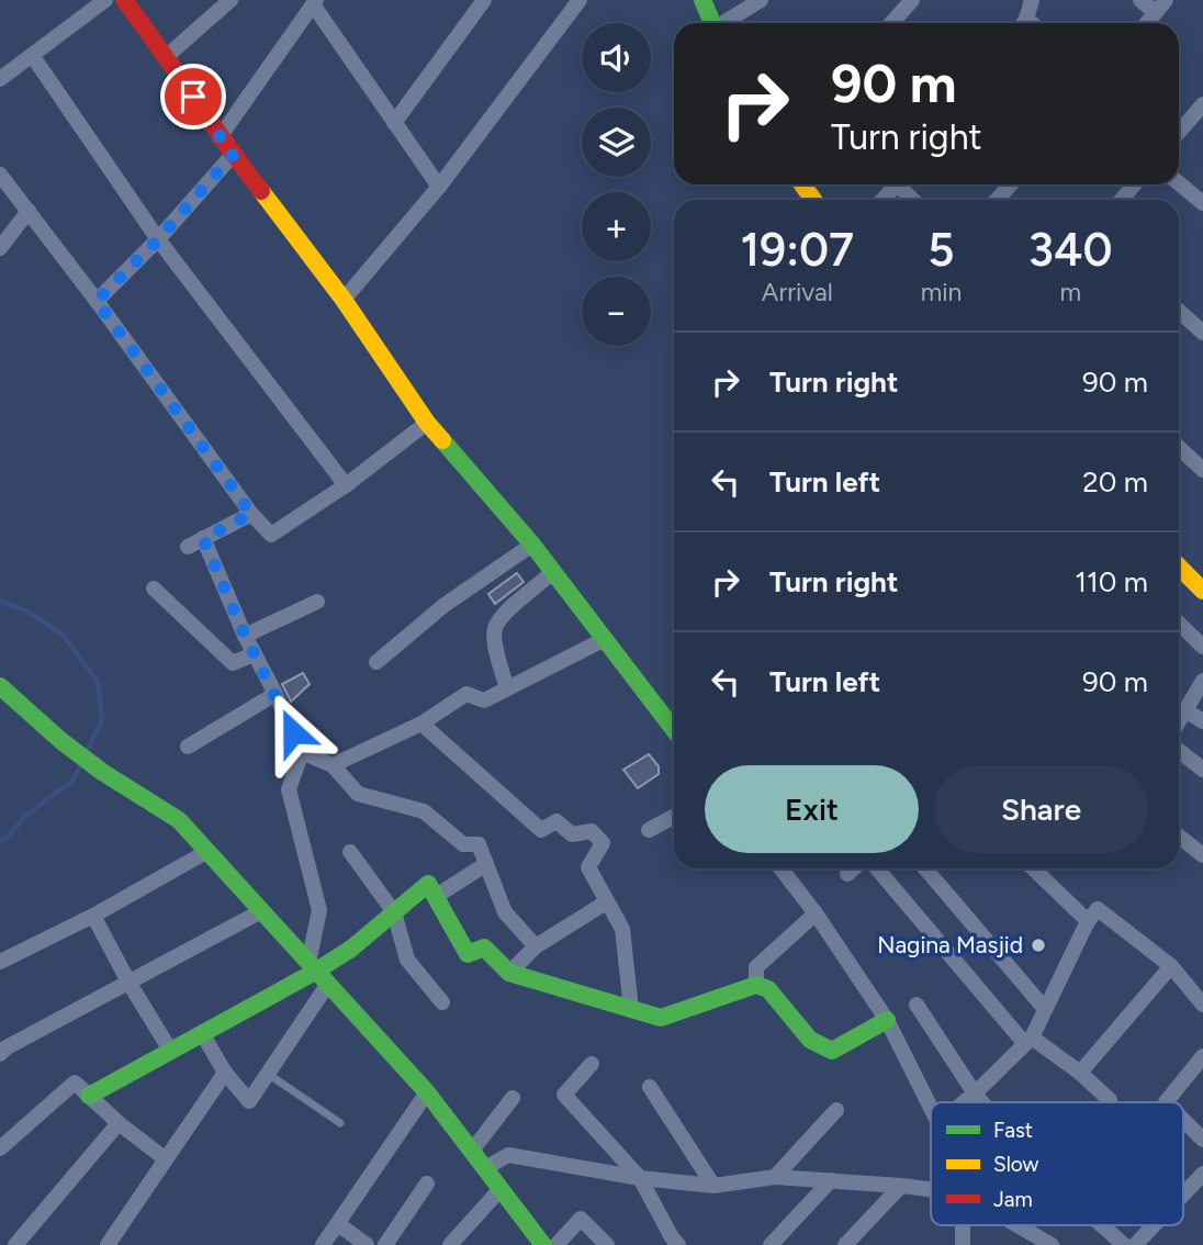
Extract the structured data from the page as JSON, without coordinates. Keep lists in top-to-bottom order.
{
  "places": ["Nagina Masjid"],
  "legend": ["Fast", "Slow", "Jam"],
  "page": {
    "map_buttons": ["+", "−"],
    "turn": ["90 m", "Turn right"],
    "eta": [
      "19:07",
      "Arrival",
      "5",
      "min",
      "340",
      "m"
    ],
    "list": [
      {
        "name": "Turn right",
        "value": "90 m"
      },
      {
        "name": "Turn left",
        "value": "20 m"
      },
      {
        "name": "Turn right",
        "value": "110 m"
      },
      {
        "name": "Turn left",
        "value": "90 m"
      }
    ],
    "buttons": ["Exit", "Share"]
  }
}
